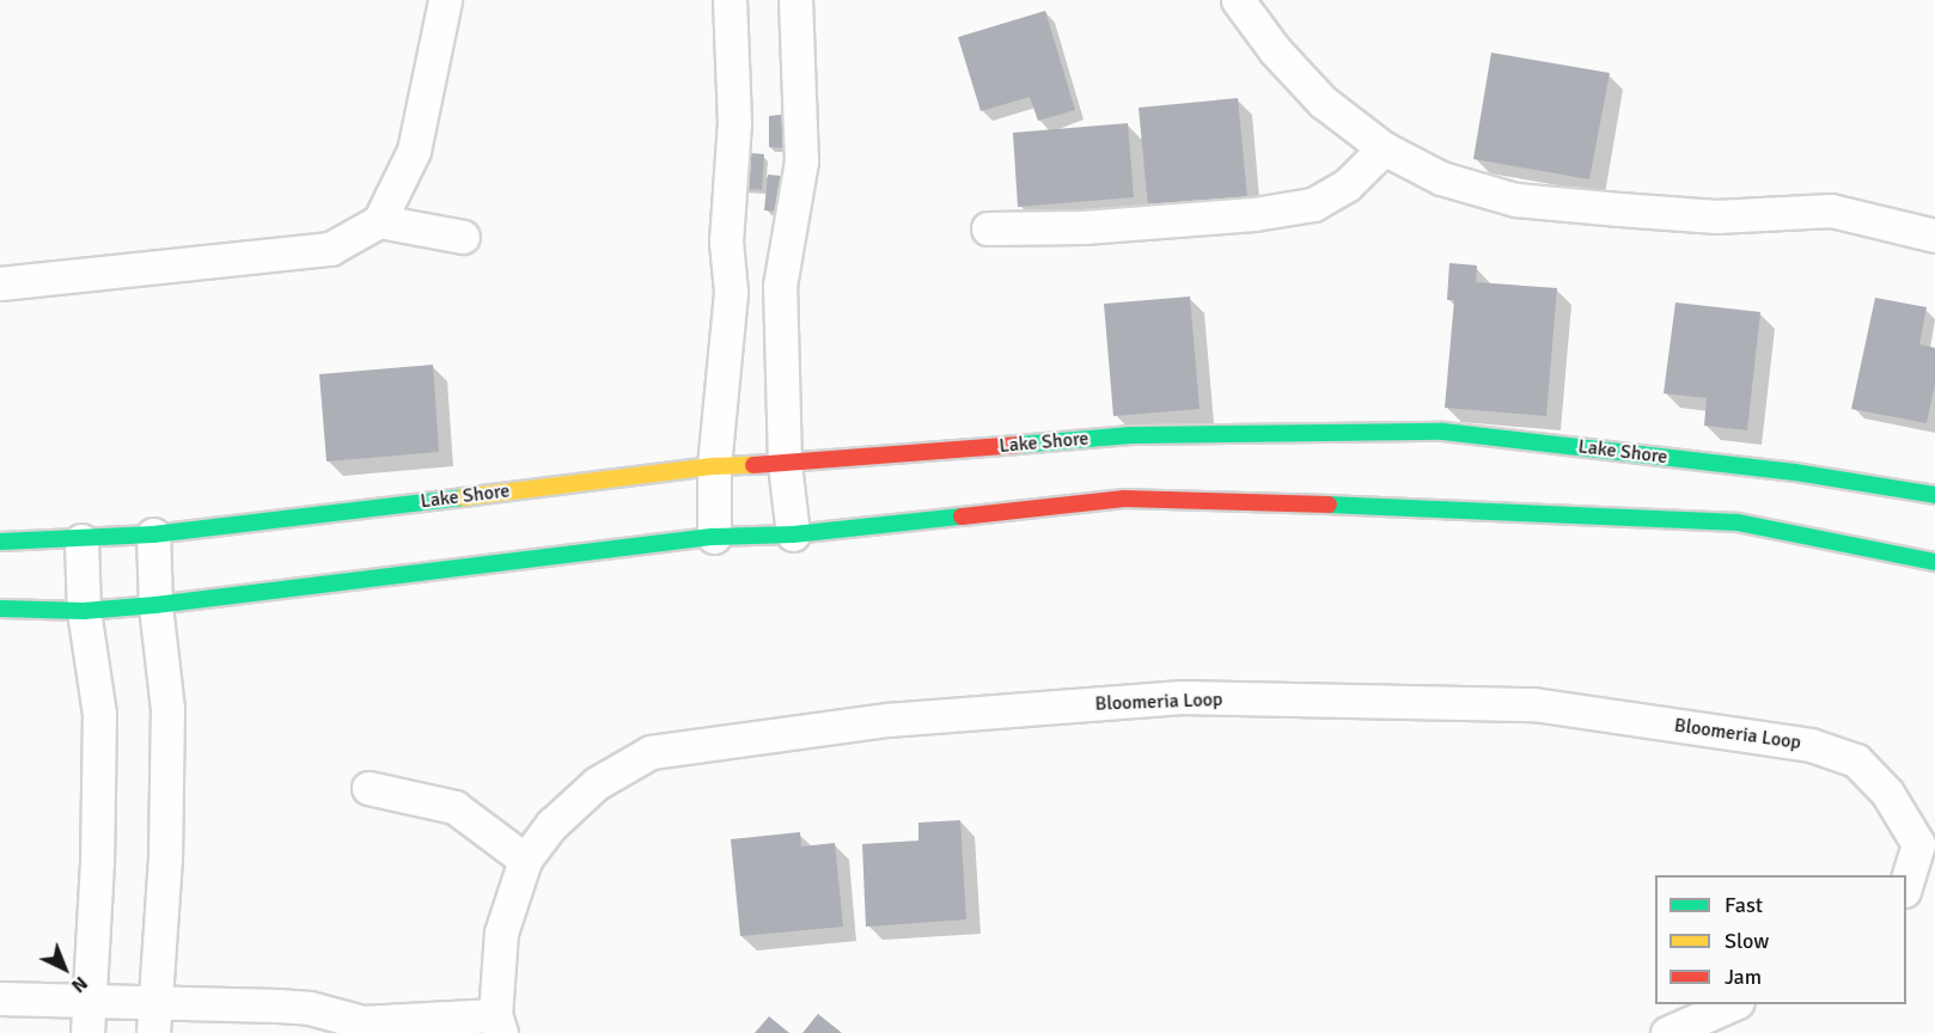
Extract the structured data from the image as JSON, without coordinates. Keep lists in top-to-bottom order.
{
  "streets": {
    "street": ["Lake Shore", "Bloomeria Loop"]
  },
  "legend": ["Fast", "Slow", "Jam"],
  "north": "bottom right"
}
